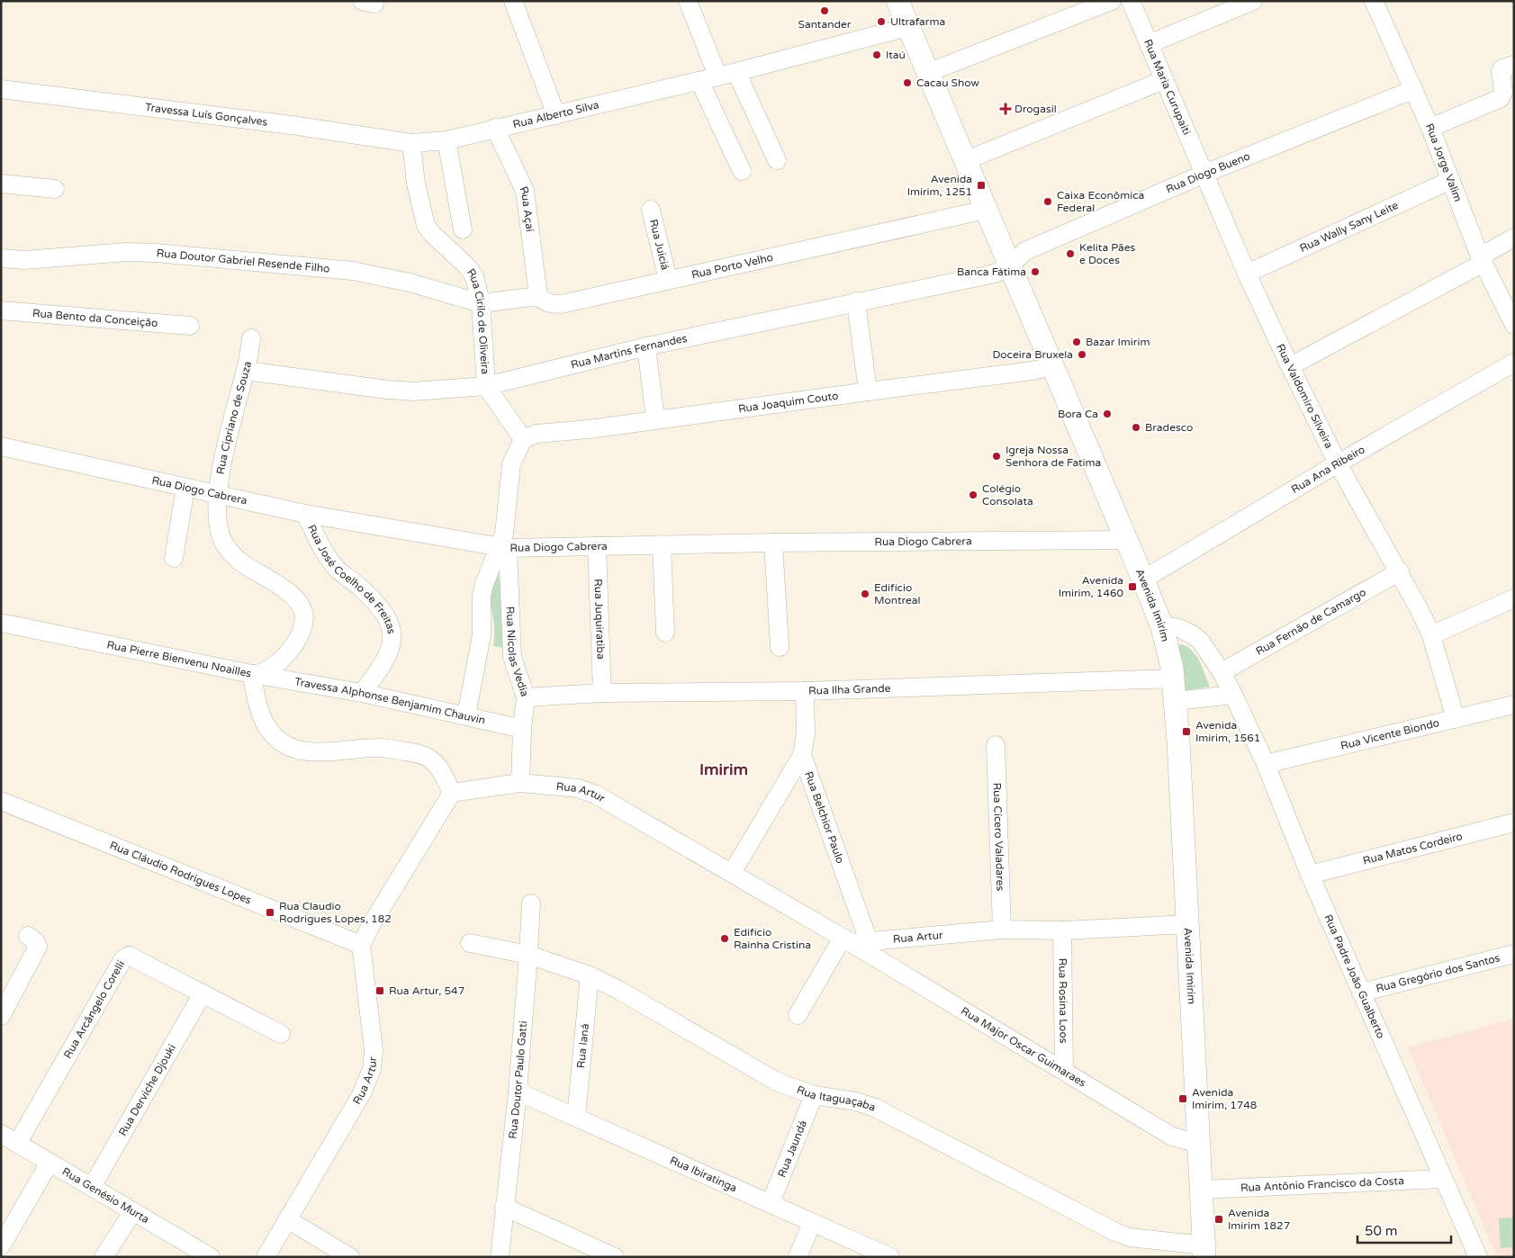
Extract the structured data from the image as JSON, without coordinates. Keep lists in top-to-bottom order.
{
  "streets": {
    "main road": ["Avenida Imirim"],
    "street": [
      "Rua Maria Curupaiti",
      "Travessa Luís Gonçalves",
      "Rua Alberto Silva",
      "Rua Jorge Valim",
      "Rua Diogo Bueno",
      "Rua Açaí",
      "Rua Wally Sany Leite",
      "Rua Juiciá",
      "Rua Doutor Gabriel Resende Filho",
      "Rua Porto Velho",
      "Rua Bento da Conceição",
      "Rua Cirilo de Oliveira",
      "Rua Martins Fernandes",
      "Rua Valdomiro Silveira",
      "Rua Joaquim Couto",
      "Rua Cipriano de Souza",
      "Rua Ana Ribeiro",
      "Rua Diogo Cabrera",
      "Rua José Coelho de Freitas",
      "Rua Juquiratiba",
      "Rua Fernão de Camargo",
      "Rua Nicolas Vedia",
      "Rua Pierre Bienvenu Noailles",
      "Rua Ilha Grande",
      "Travessa Alphonse Benjamim Chauvin",
      "Rua Vicente Biondo",
      "Rua Artur",
      "Rua Belchior Paulo",
      "Rua Cícero Valadares",
      "Rua Matos Cordeiro",
      "Rua Cláudio Rodrigues Lopes",
      "Rua Gregório dos Santos",
      "Rua Padre João Gualberto",
      "Rua Rosina Loos",
      "Rua Arcângelo Corelli",
      "Rua Ianá",
      "Rua Major Oscar Guimaraes",
      "Rua Doutor Paulo Gatti",
      "Rua Derviche Djouki",
      "Rua Itaguaçaba",
      "Rua Jaundá",
      "Rua Ibiratinga",
      "Rua Antônio Francisco da Costa",
      "Rua Genésio Murta"
    ]
  },
  "crossings": [
    ["Rua Maria Curupaiti", "Rua Diogo Bueno"],
    ["Rua Maria Curupaiti", "Rua Valdomiro Silveira"],
    ["Travessa Luís Gonçalves", "Rua Alberto Silva"],
    ["Travessa Luís Gonçalves", "Rua Cirilo de Oliveira"],
    ["Rua Alberto Silva", "Rua Açaí"],
    ["Rua Alberto Silva", "Rua Cirilo de Oliveira"],
    ["Rua Alberto Silva", "Avenida Imirim"],
    ["Rua Jorge Valim", "Rua Diogo Bueno"],
    ["Rua Jorge Valim", "Rua Wally Sany Leite"],
    ["Rua Diogo Bueno", "Rua Martins Fernandes"],
    ["Rua Diogo Bueno", "Rua Valdomiro Silveira"],
    ["Rua Diogo Bueno", "Avenida Imirim"],
    ["Rua Açaí", "Rua Porto Velho"],
    ["Rua Wally Sany Leite", "Rua Valdomiro Silveira"],
    ["Rua Juiciá", "Rua Porto Velho"],
    ["Rua Doutor Gabriel Resende Filho", "Rua Porto Velho"],
    ["Rua Doutor Gabriel Resende Filho", "Rua Cirilo de Oliveira"],
    ["Rua Porto Velho", "Rua Cirilo de Oliveira"],
    ["Rua Porto Velho", "Avenida Imirim"],
    ["Rua Cirilo de Oliveira", "Rua Martins Fernandes"],
    ["Rua Cirilo de Oliveira", "Rua Joaquim Couto"],
    ["Rua Martins Fernandes", "Rua Cipriano de Souza"],
    ["Rua Martins Fernandes", "Avenida Imirim"],
    ["Rua Valdomiro Silveira", "Rua Ana Ribeiro"],
    ["Rua Valdomiro Silveira", "Rua Fernão de Camargo"],
    ["Rua Valdomiro Silveira", "Rua Vicente Biondo"],
    ["Rua Joaquim Couto", "Avenida Imirim"],
    ["Rua Cipriano de Souza", "Rua Diogo Cabrera"],
    ["Rua Cipriano de Souza", "Rua Pierre Bienvenu Noailles"],
    ["Rua Cipriano de Souza", "Travessa Alphonse Benjamim Chauvin"],
    ["Rua Ana Ribeiro", "Avenida Imirim"],
    ["Rua Diogo Cabrera", "Rua José Coelho de Freitas"],
    ["Rua Diogo Cabrera", "Avenida Imirim"],
    ["Rua Diogo Cabrera", "Rua Juquiratiba"],
    ["Rua Diogo Cabrera", "Rua Nicolas Vedia"],
    ["Rua José Coelho de Freitas", "Travessa Alphonse Benjamim Chauvin"],
    ["Avenida Imirim", "Rua Ilha Grande"],
    ["Avenida Imirim", "Rua Artur"],
    ["Avenida Imirim", "Rua Padre João Gualberto"],
    ["Avenida Imirim", "Rua Major Oscar Guimaraes"],
    ["Avenida Imirim", "Rua Itaguaçaba"],
    ["Avenida Imirim", "Rua Antônio Francisco da Costa"],
    ["Rua Juquiratiba", "Rua Ilha Grande"],
    ["Rua Fernão de Camargo", "Rua Padre João Gualberto"],
    ["Rua Nicolas Vedia", "Rua Ilha Grande"],
    ["Rua Nicolas Vedia", "Travessa Alphonse Benjamim Chauvin"],
    ["Rua Nicolas Vedia", "Rua Artur"],
    ["Rua Pierre Bienvenu Noailles", "Travessa Alphonse Benjamim Chauvin"],
    ["Rua Pierre Bienvenu Noailles", "Rua Artur"],
    ["Rua Ilha Grande", "Rua Belchior Paulo"],
    ["Rua Vicente Biondo", "Rua Padre João Gualberto"],
    ["Rua Artur", "Rua Belchior Paulo"],
    ["Rua Artur", "Rua Cícero Valadares"],
    ["Rua Artur", "Rua Cláudio Rodrigues Lopes"],
    ["Rua Artur", "Rua Rosina Loos"],
    ["Rua Artur", "Rua Major Oscar Guimaraes"],
    ["Rua Belchior Paulo", "Rua Major Oscar Guimaraes"],
    ["Rua Matos Cordeiro", "Rua Padre João Gualberto"],
    ["Rua Gregório dos Santos", "Rua Padre João Gualberto"],
    ["Rua Padre João Gualberto", "Rua Antônio Francisco da Costa"],
    ["Rua Rosina Loos", "Rua Major Oscar Guimaraes"],
    ["Rua Arcângelo Corelli", "Rua Derviche Djouki"],
    ["Rua Arcângelo Corelli", "Rua Genésio Murta"],
    ["Rua Ianá", "Rua Itaguaçaba"],
    ["Rua Ianá", "Rua Ibiratinga"],
    ["Rua Doutor Paulo Gatti", "Rua Itaguaçaba"],
    ["Rua Doutor Paulo Gatti", "Rua Ibiratinga"],
    ["Rua Derviche Djouki", "Rua Genésio Murta"],
    ["Rua Itaguaçaba", "Rua Jaundá"],
    ["Rua Jaundá", "Rua Ibiratinga"]
  ],
  "districts": ["Imirim"],
  "places": {
    "other": [
      "Santander",
      "Ultrafarma",
      "Itaú",
      "Cacau Show",
      "Caixa Econômica Federal",
      "Kelita Pães e Doces",
      "Banca Fátima",
      "Bazar Imirim",
      "Doceira Bruxela",
      "Bora Ca",
      "Bradesco",
      "Igreja Nossa Senhora de Fatima",
      "Colégio Consolata",
      "Edifício Montreal",
      "Edifício Rainha Cristina"
    ],
    "health": ["Drogasil"],
    "transit": [
      "Avenida Imirim, 1251",
      "Avenida Imirim, 1460",
      "Avenida Imirim, 1561",
      "Rua Claudio Rodrigues Lopes, 182",
      "Rua Artur, 547",
      "Avenida Imirim, 1748",
      "Avenida Imirim 1827"
    ]
  },
  "scale_bar": "50 m"
}
